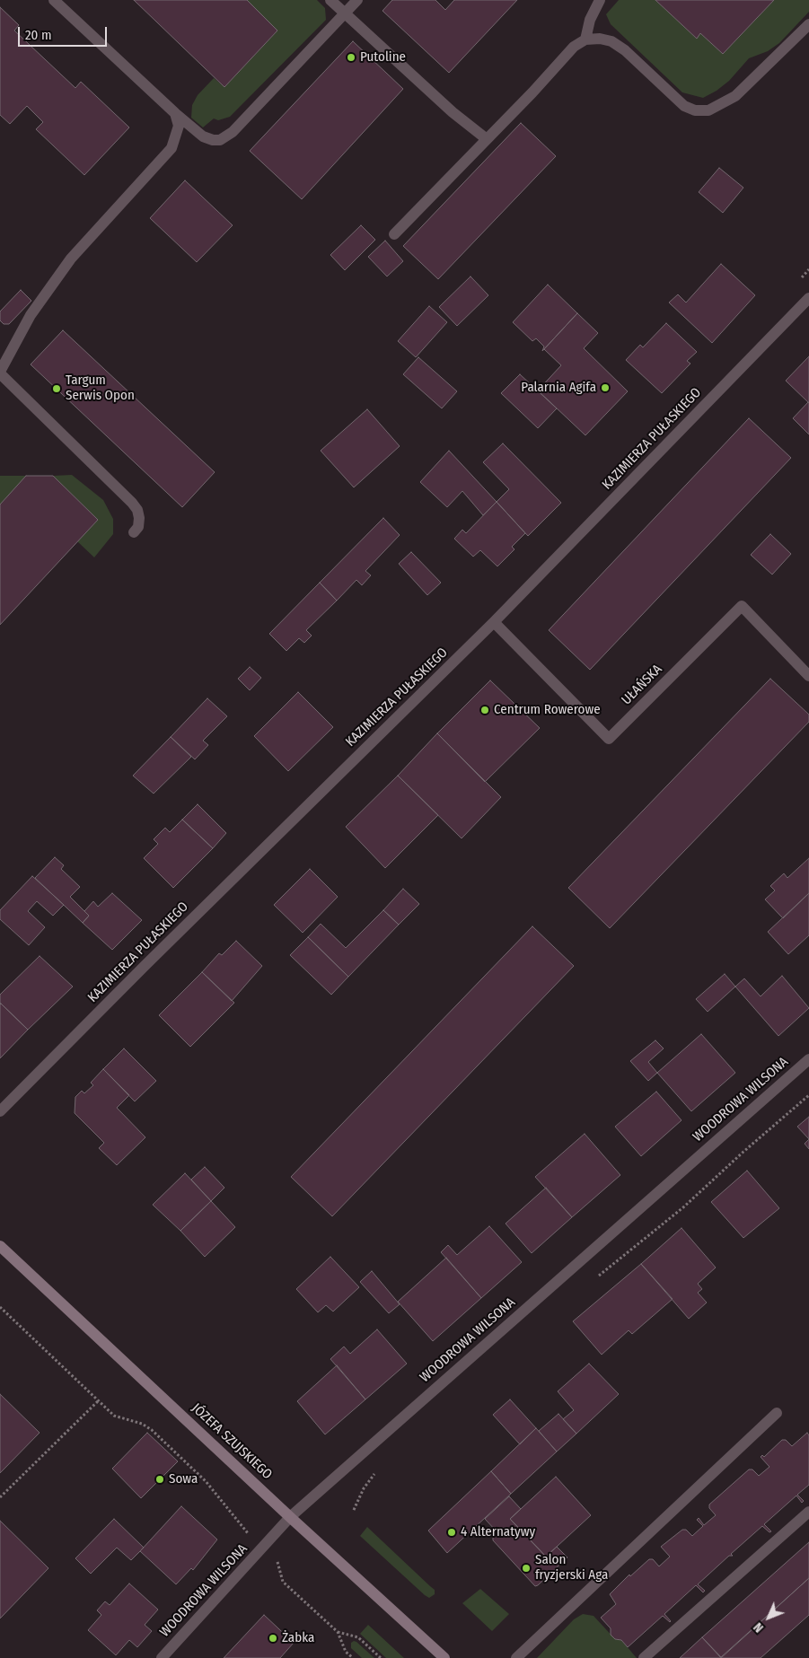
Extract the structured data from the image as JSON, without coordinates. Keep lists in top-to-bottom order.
{
  "streets": {
    "street": [
      "KAZIMIERZA PUŁASKIEGO",
      "UŁAŃSKA",
      "WOODROWA WILSONA",
      "JÓZEFA SZUJSKIEGO"
    ]
  },
  "crossings": [
    ["KAZIMIERZA PUŁASKIEGO", "UŁAŃSKA"],
    ["WOODROWA WILSONA", "JÓZEFA SZUJSKIEGO"]
  ],
  "places": [
    "Putoline",
    "Palarnia Agifa",
    "Targum Serwis Opon",
    "Centrum Rowerowe",
    "Sowa",
    "4 Alternatywy",
    "Salon fryzjerski Aga",
    "Żabka"
  ],
  "scale_bar": "20 m",
  "north": "bottom left"
}
